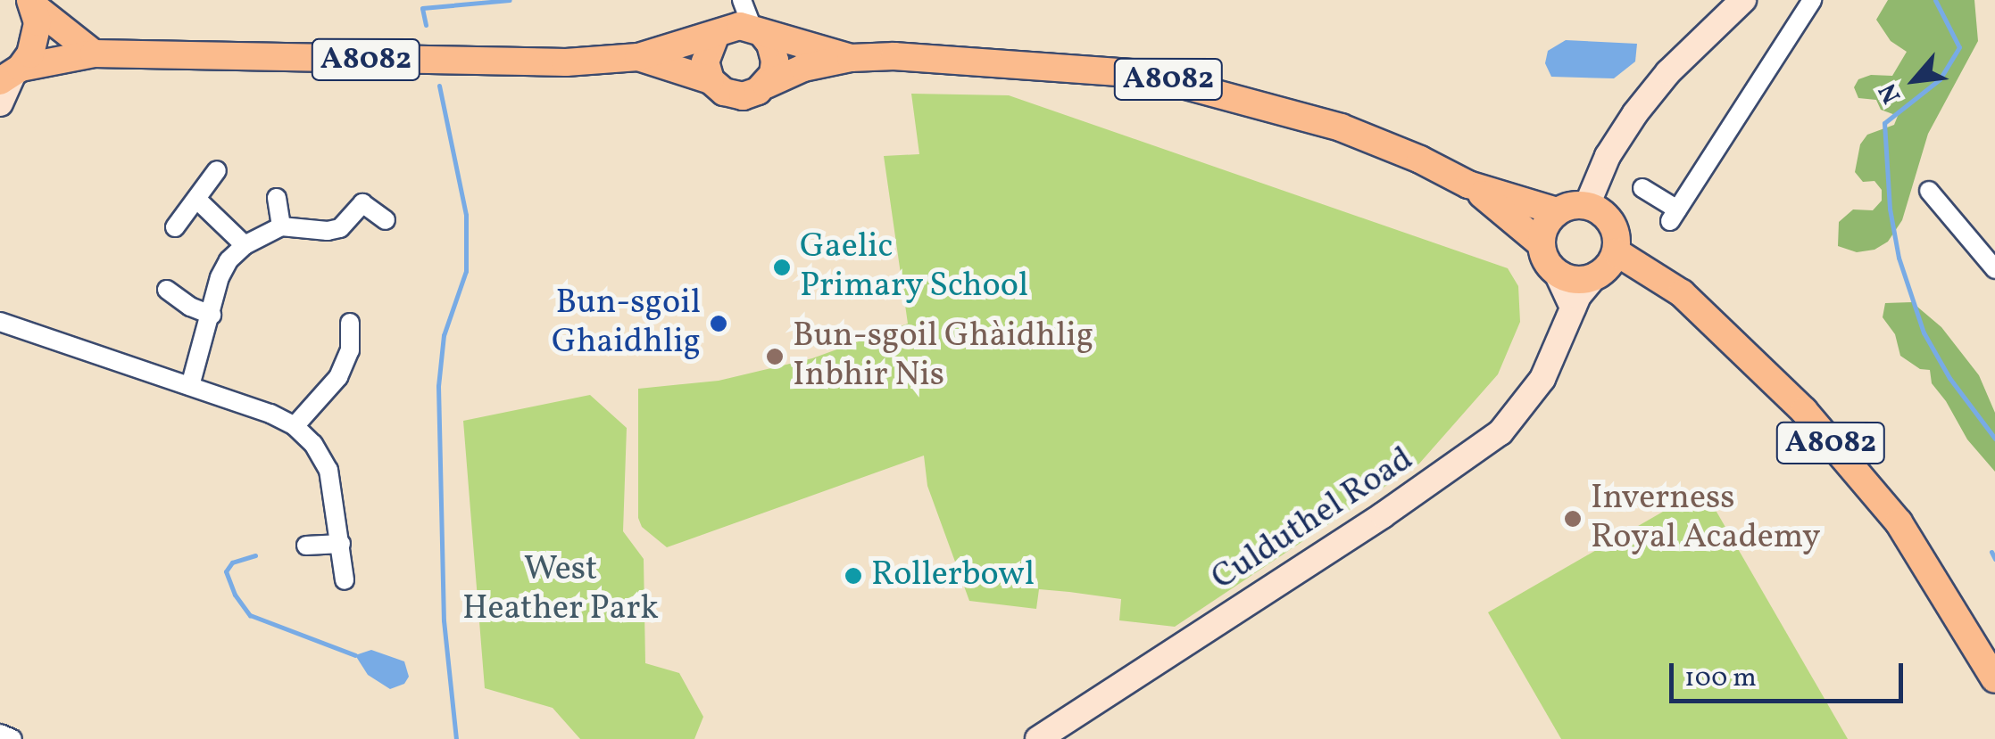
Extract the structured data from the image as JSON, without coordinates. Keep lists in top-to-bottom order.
{
  "streets": {
    "main road": ["A8082", "Culduthel Road"]
  },
  "crossings": [
    ["A8082", "Culduthel Road"]
  ],
  "parks": ["West Heather Park"],
  "places": [
    "Gaelic Primary School",
    "Bun-sgoil Ghaidhlig",
    "Bun-sgoil Ghàidhlig Inbhir Nis",
    "Inverness Royal Academy",
    "Rollerbowl"
  ],
  "scale_bar": "100 m",
  "north": "bottom left"
}
